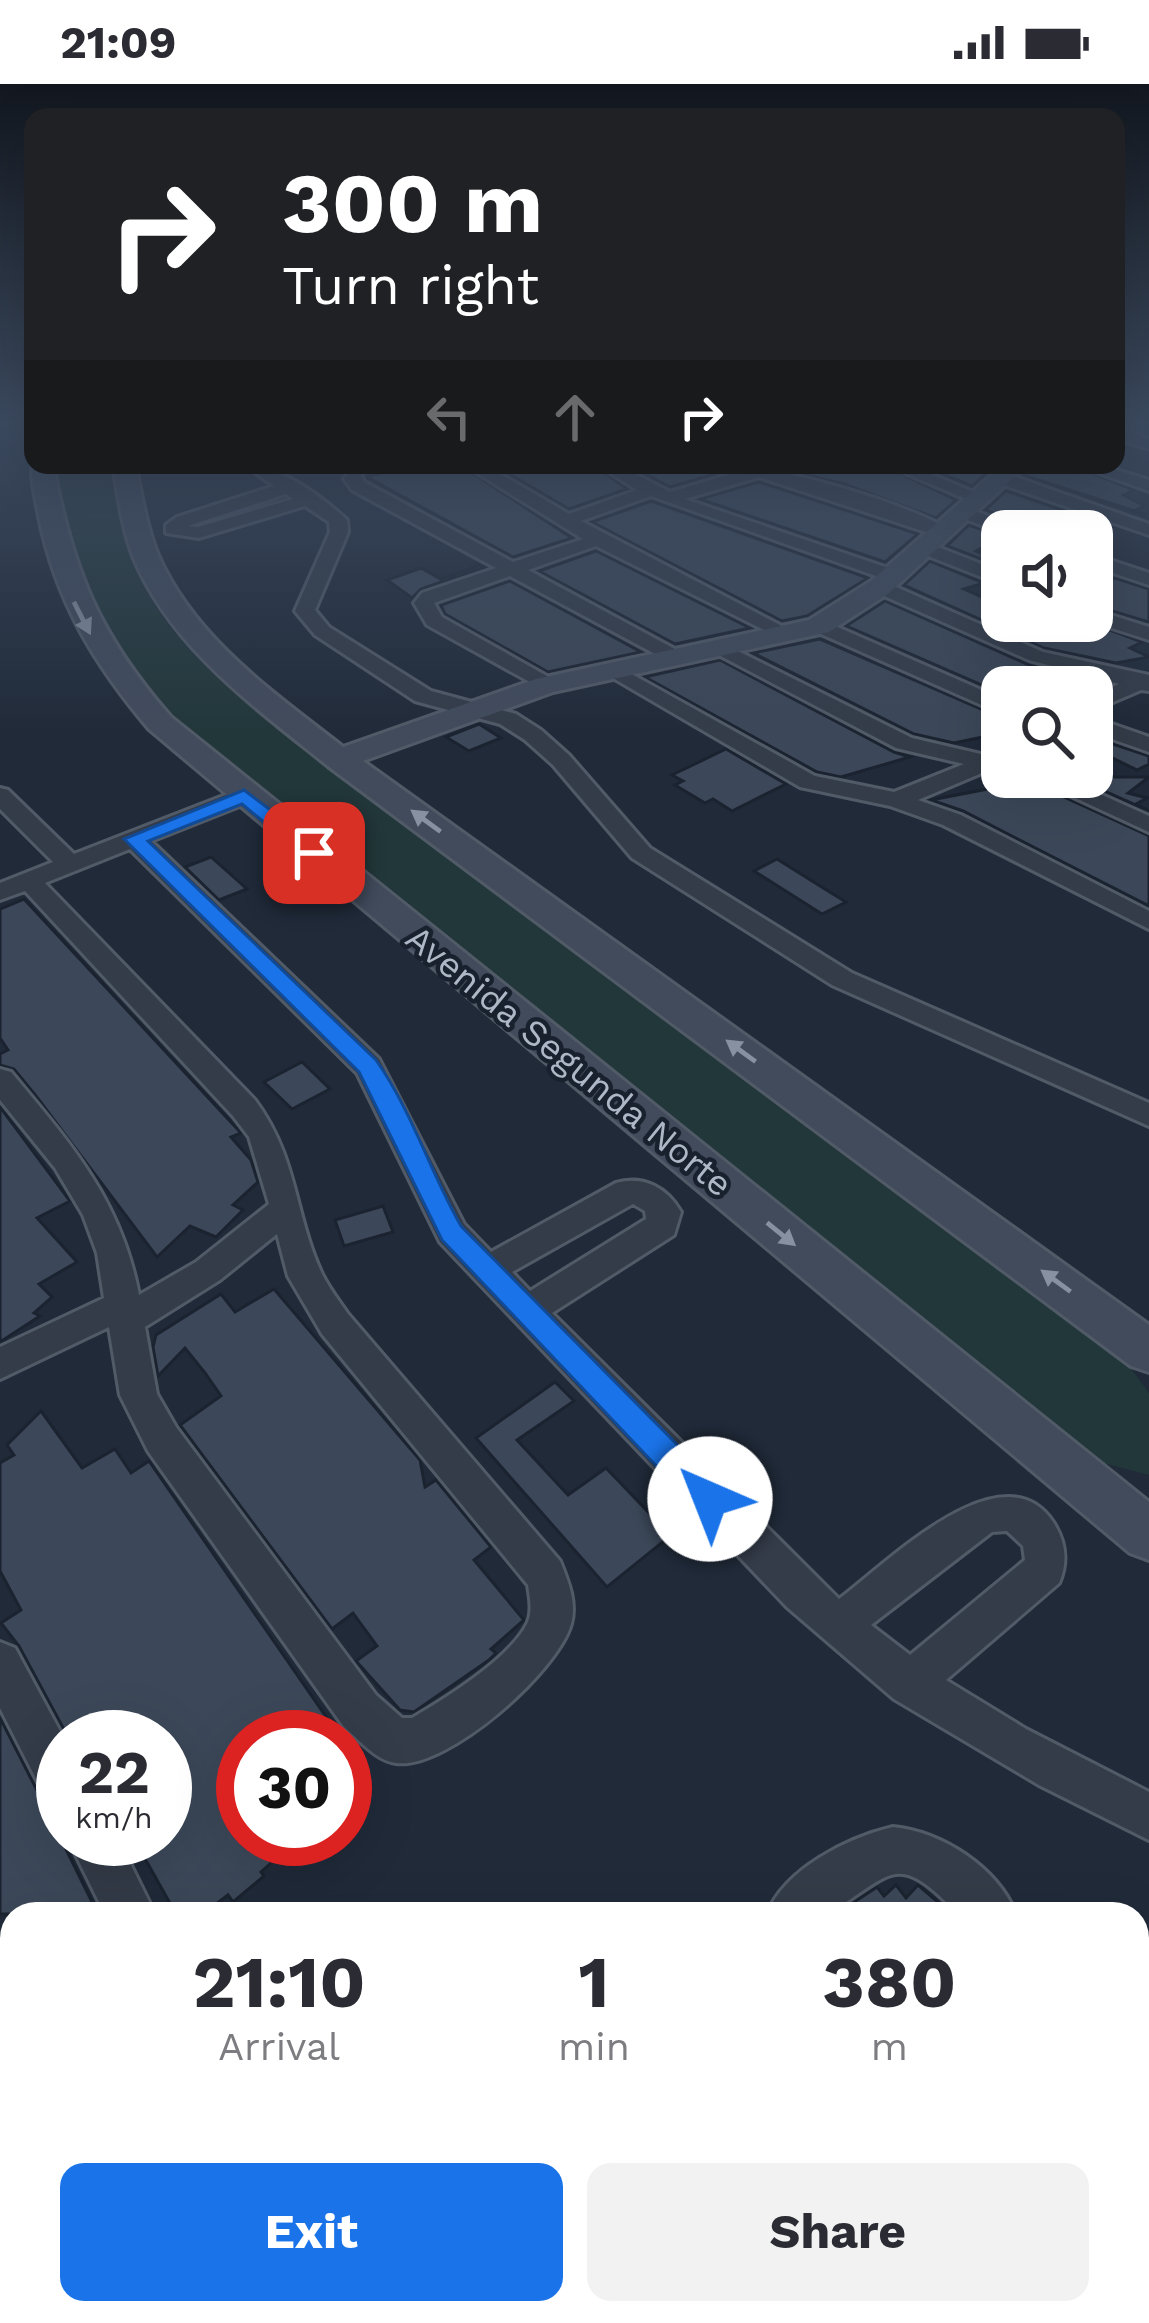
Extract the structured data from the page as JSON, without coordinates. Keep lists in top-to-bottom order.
{
  "streets": {
    "main road": ["Avenida Segunda Norte"]
  },
  "page": {
    "status": "21:09",
    "turn": ["300 m", "Turn right"],
    "speed": "22 km/h",
    "limit": "30",
    "eta": [
      "21:10",
      "Arrival",
      "1",
      "min",
      "380",
      "m"
    ],
    "buttons": ["Exit", "Share"]
  }
}
